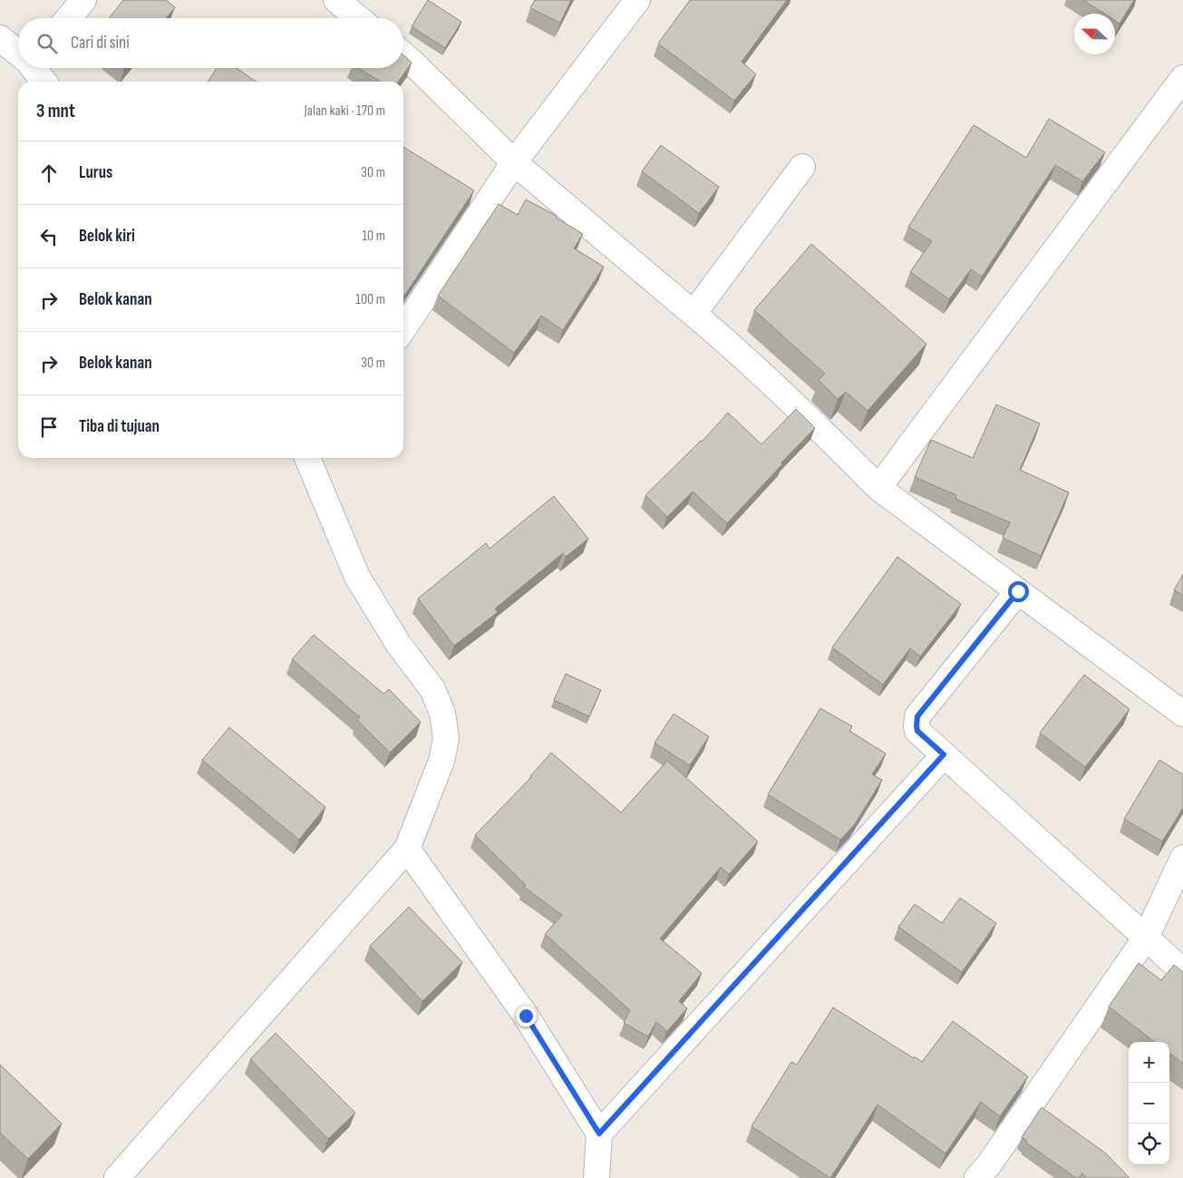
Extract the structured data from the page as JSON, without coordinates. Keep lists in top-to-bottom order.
{
  "north": "left",
  "page": {
    "search": "Cari di sini",
    "heading": ["3 mnt", "Jalan kaki · 170 m"],
    "list": [
      ["Lurus", "30 m"],
      ["Belok kiri", "10 m"],
      ["Belok kanan", "100 m"],
      ["Belok kanan", "30 m"],
      "Tiba di tujuan"
    ],
    "map_buttons": ["+", "−"]
  }
}
